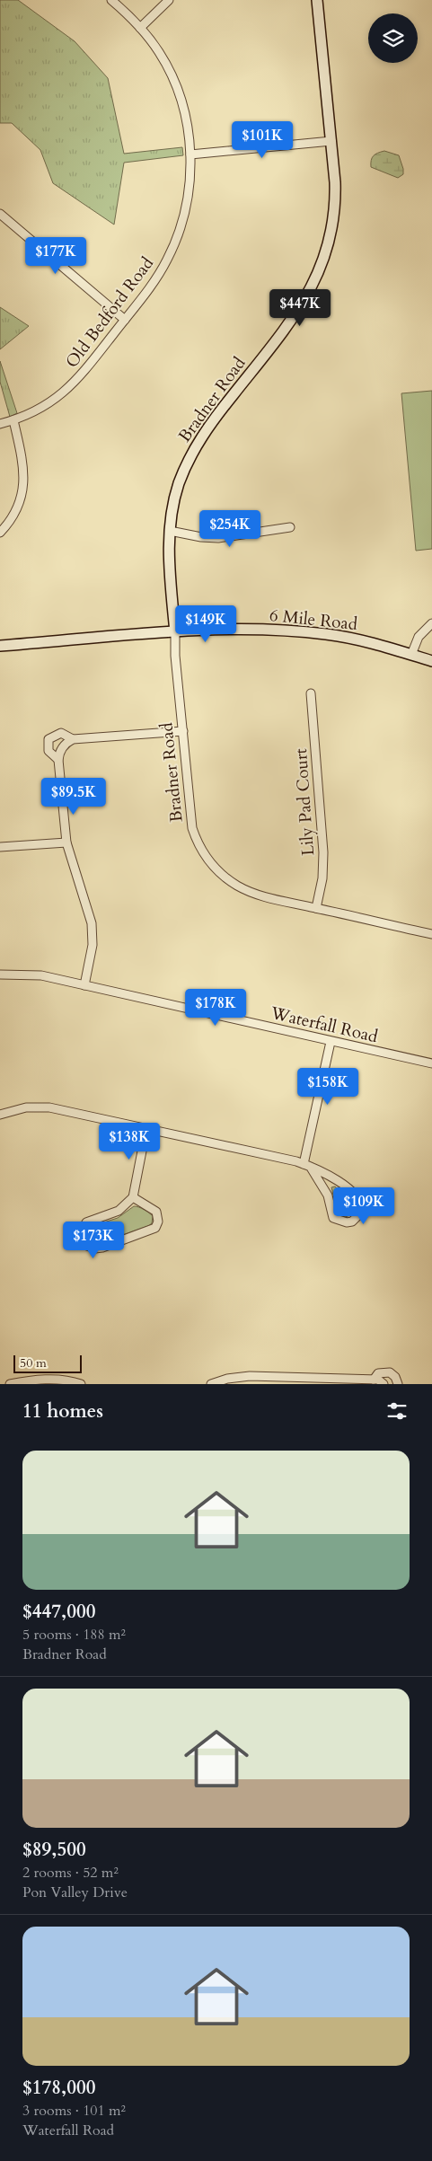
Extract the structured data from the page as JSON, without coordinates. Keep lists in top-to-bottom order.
{
  "streets": {
    "street": [
      "Old Bedford Road",
      "Bradner Road",
      "6 Mile Road",
      "Lily Pad Court",
      "Waterfall Road"
    ]
  },
  "crossings": [
    ["Bradner Road", "6 Mile Road"],
    ["Bradner Road", "Lily Pad Court"]
  ],
  "scale_bar": "50 m",
  "page": {
    "price": [
      "$101K",
      "$177K",
      "$447K",
      "$254K",
      "$149K",
      "$89.5K",
      "$178K",
      "$158K",
      "$138K",
      "$109K",
      "$173K"
    ],
    "scale": "50 m",
    "heading": "11 homes",
    "list": [
      {
        "name": "$447,000",
        "note": "5 rooms · 188 m² · Bradner Road"
      },
      {
        "name": "$89,500",
        "note": "2 rooms · 52 m² · Pon Valley Drive"
      },
      {
        "name": "$178,000",
        "note": "3 rooms · 101 m² · Waterfall Road"
      }
    ]
  }
}
